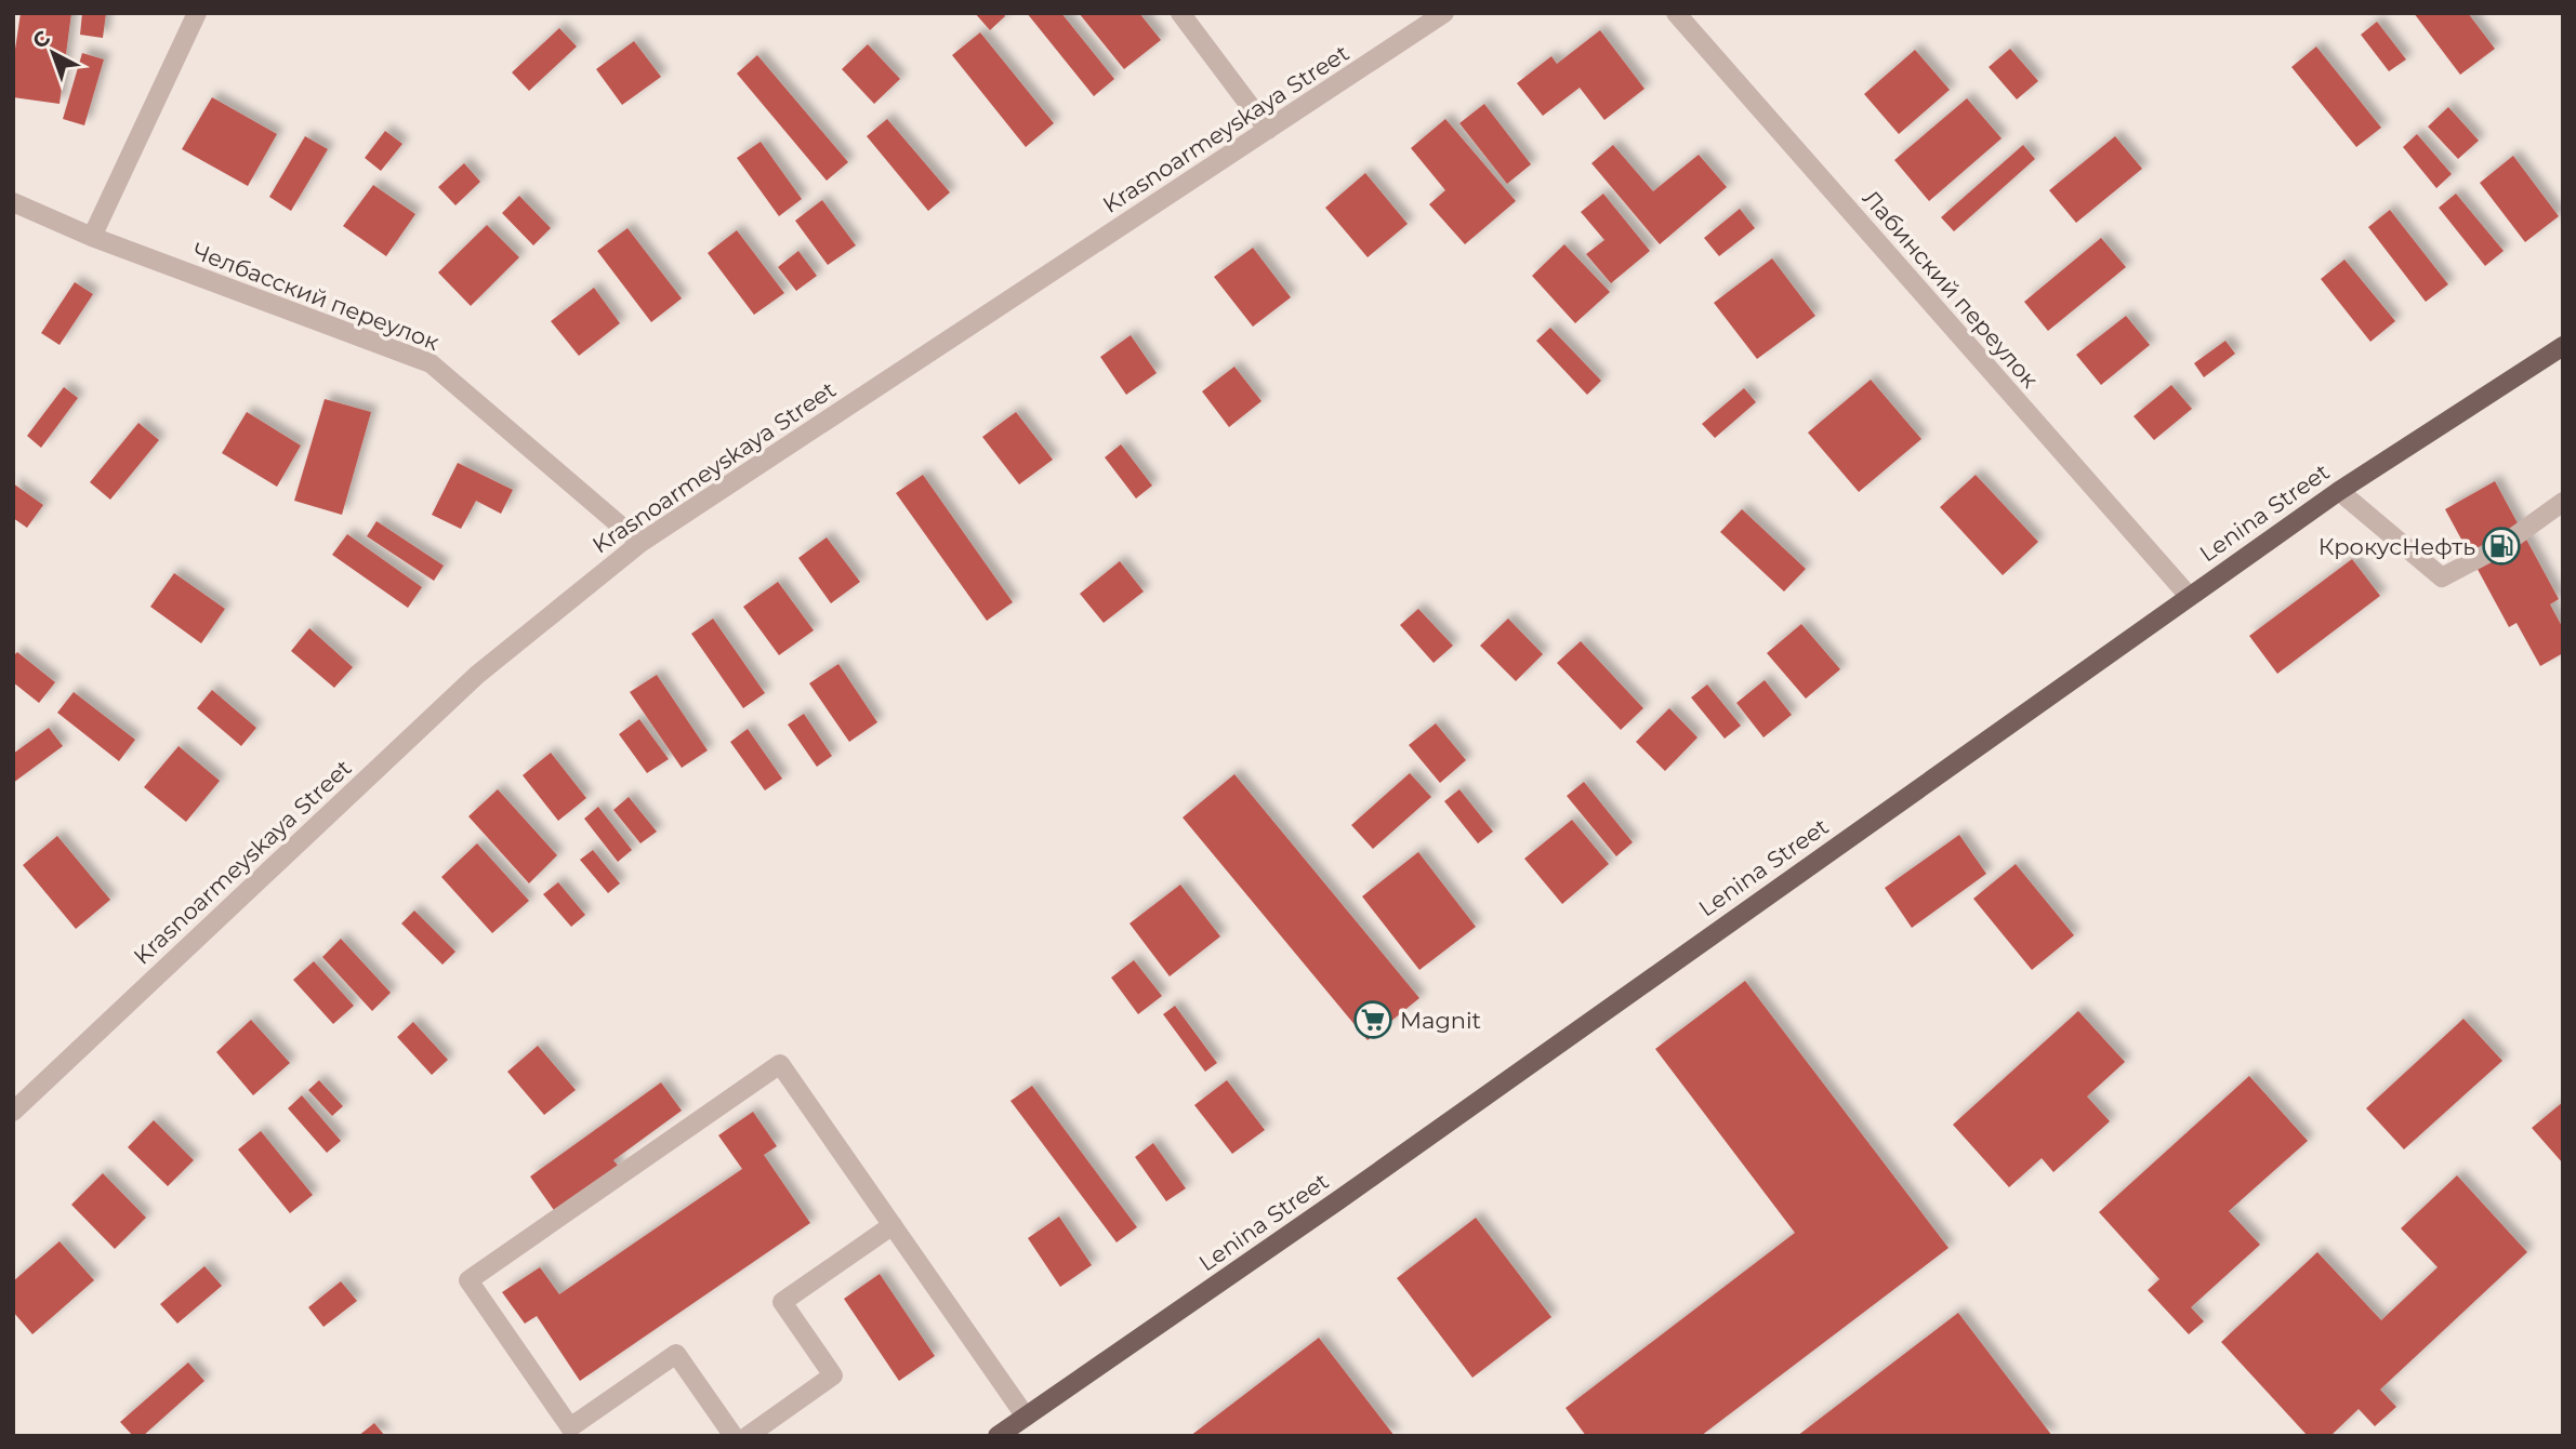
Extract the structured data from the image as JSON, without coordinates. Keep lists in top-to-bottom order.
{
  "streets": {
    "main road": ["Lenina Street"],
    "street": ["Krasnoarmeyskaya Street", "Лабинский переулок", "Челбасский переулок"]
  },
  "crossings": [
    ["Krasnoarmeyskaya Street", "Челбасский переулок"],
    ["Лабинский переулок", "Lenina Street"]
  ],
  "places": {
    "fuel station": ["КрокусНефть"],
    "supermarket": ["Magnit"]
  },
  "north": "top left"
}
